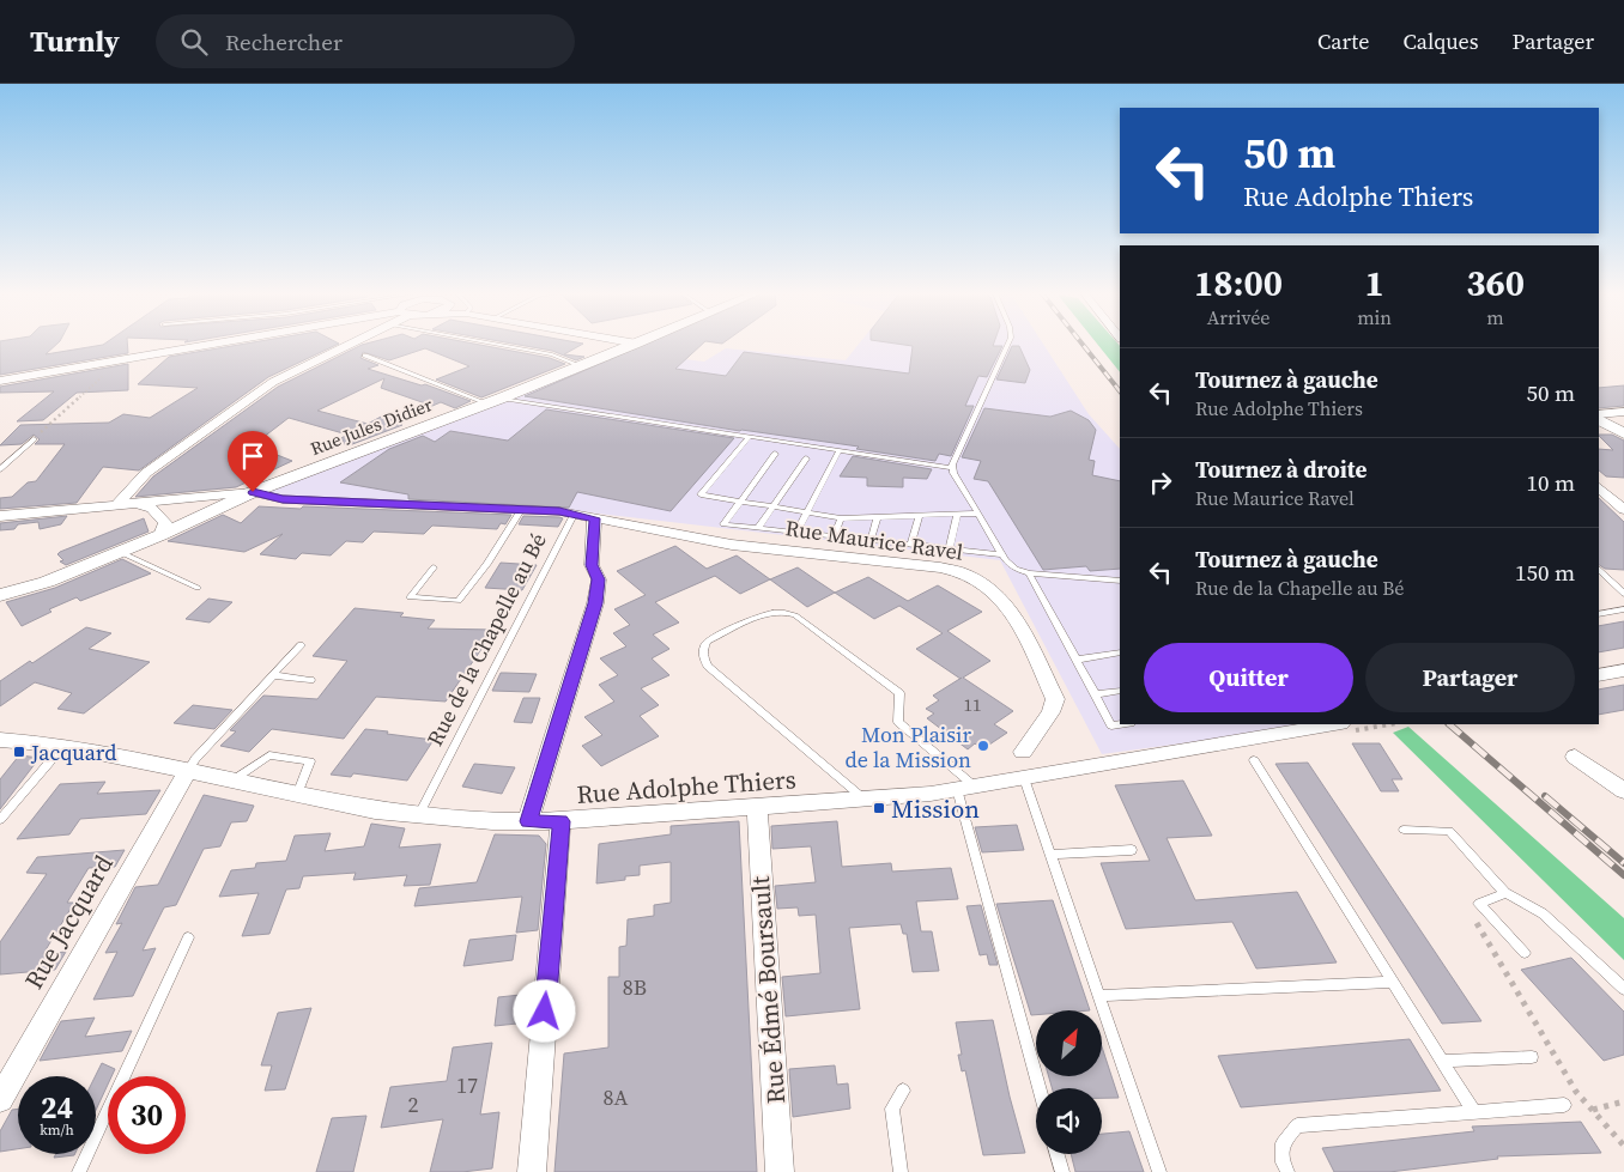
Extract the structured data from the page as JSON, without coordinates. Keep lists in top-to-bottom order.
{
  "streets": {
    "street": [
      "Rue Jules Didier",
      "Rue Maurice Ravel",
      "Rue de la Chapelle au Bé",
      "Rue Adolphe Thiers",
      "Rue Jacquard",
      "Rue Édmé Boursault"
    ]
  },
  "crossings": [
    ["Rue Jules Didier", "Rue de la Chapelle au Bé"],
    ["Rue Maurice Ravel", "Rue de la Chapelle au Bé"],
    ["Rue de la Chapelle au Bé", "Rue Adolphe Thiers"],
    ["Rue Adolphe Thiers", "Rue Jacquard"],
    ["Rue Adolphe Thiers", "Rue Édmé Boursault"]
  ],
  "places": {
    "other": ["Mon Plaisir de la Mission"],
    "transit": ["Jacquard", "Mission"]
  },
  "house_numbers": [
    "11",
    "8B",
    "17",
    "8A",
    "2"
  ],
  "north": "top right",
  "page": {
    "header": "Turnly",
    "search": "Rechercher",
    "nav": ["Carte", "Calques", "Partager"],
    "turn": ["50 m", "Rue Adolphe Thiers"],
    "eta": [
      "18:00",
      "Arrivée",
      "1",
      "min",
      "360",
      "m"
    ],
    "list": [
      {
        "name": "Tournez à gauche",
        "note": "Rue Adolphe Thiers",
        "value": "50 m"
      },
      {
        "name": "Tournez à droite",
        "note": "Rue Maurice Ravel",
        "value": "10 m"
      },
      {
        "name": "Tournez à gauche",
        "note": "Rue de la Chapelle au Bé",
        "value": "150 m"
      }
    ],
    "buttons": ["Quitter", "Partager"],
    "speed": "24 km/h",
    "limit": "30"
  }
}
